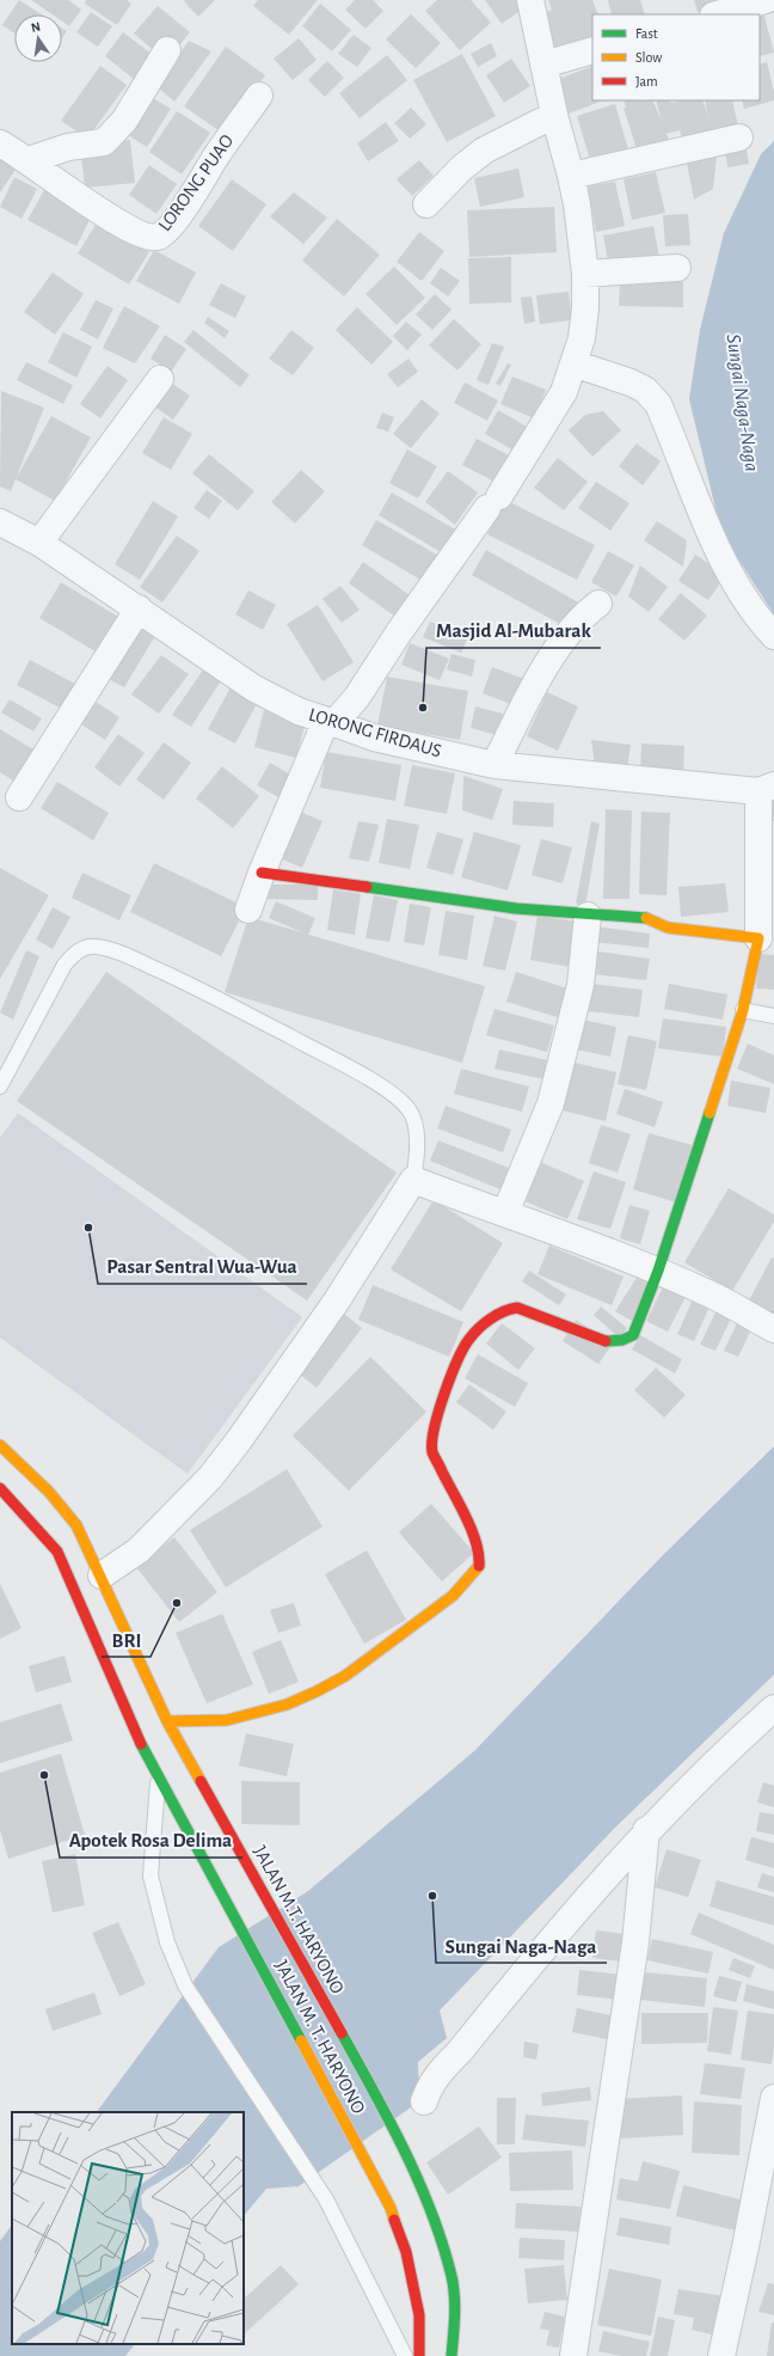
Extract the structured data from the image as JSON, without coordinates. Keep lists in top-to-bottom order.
{
  "streets": {
    "main road": ["JALAN M.T. HARYONO", "JALAN M. T. HARYONO"],
    "street": ["LORONG PUAO", "LORONG FIRDAUS"]
  },
  "water": ["Sungai Naga-Naga"],
  "places": [
    "Masjid Al-Mubarak",
    "Pasar Sentral Wua-Wua",
    "BRI",
    "Apotek Rosa Delima",
    "Sungai Naga-Naga"
  ],
  "legend": ["Fast", "Slow", "Jam"],
  "north": "top"
}
